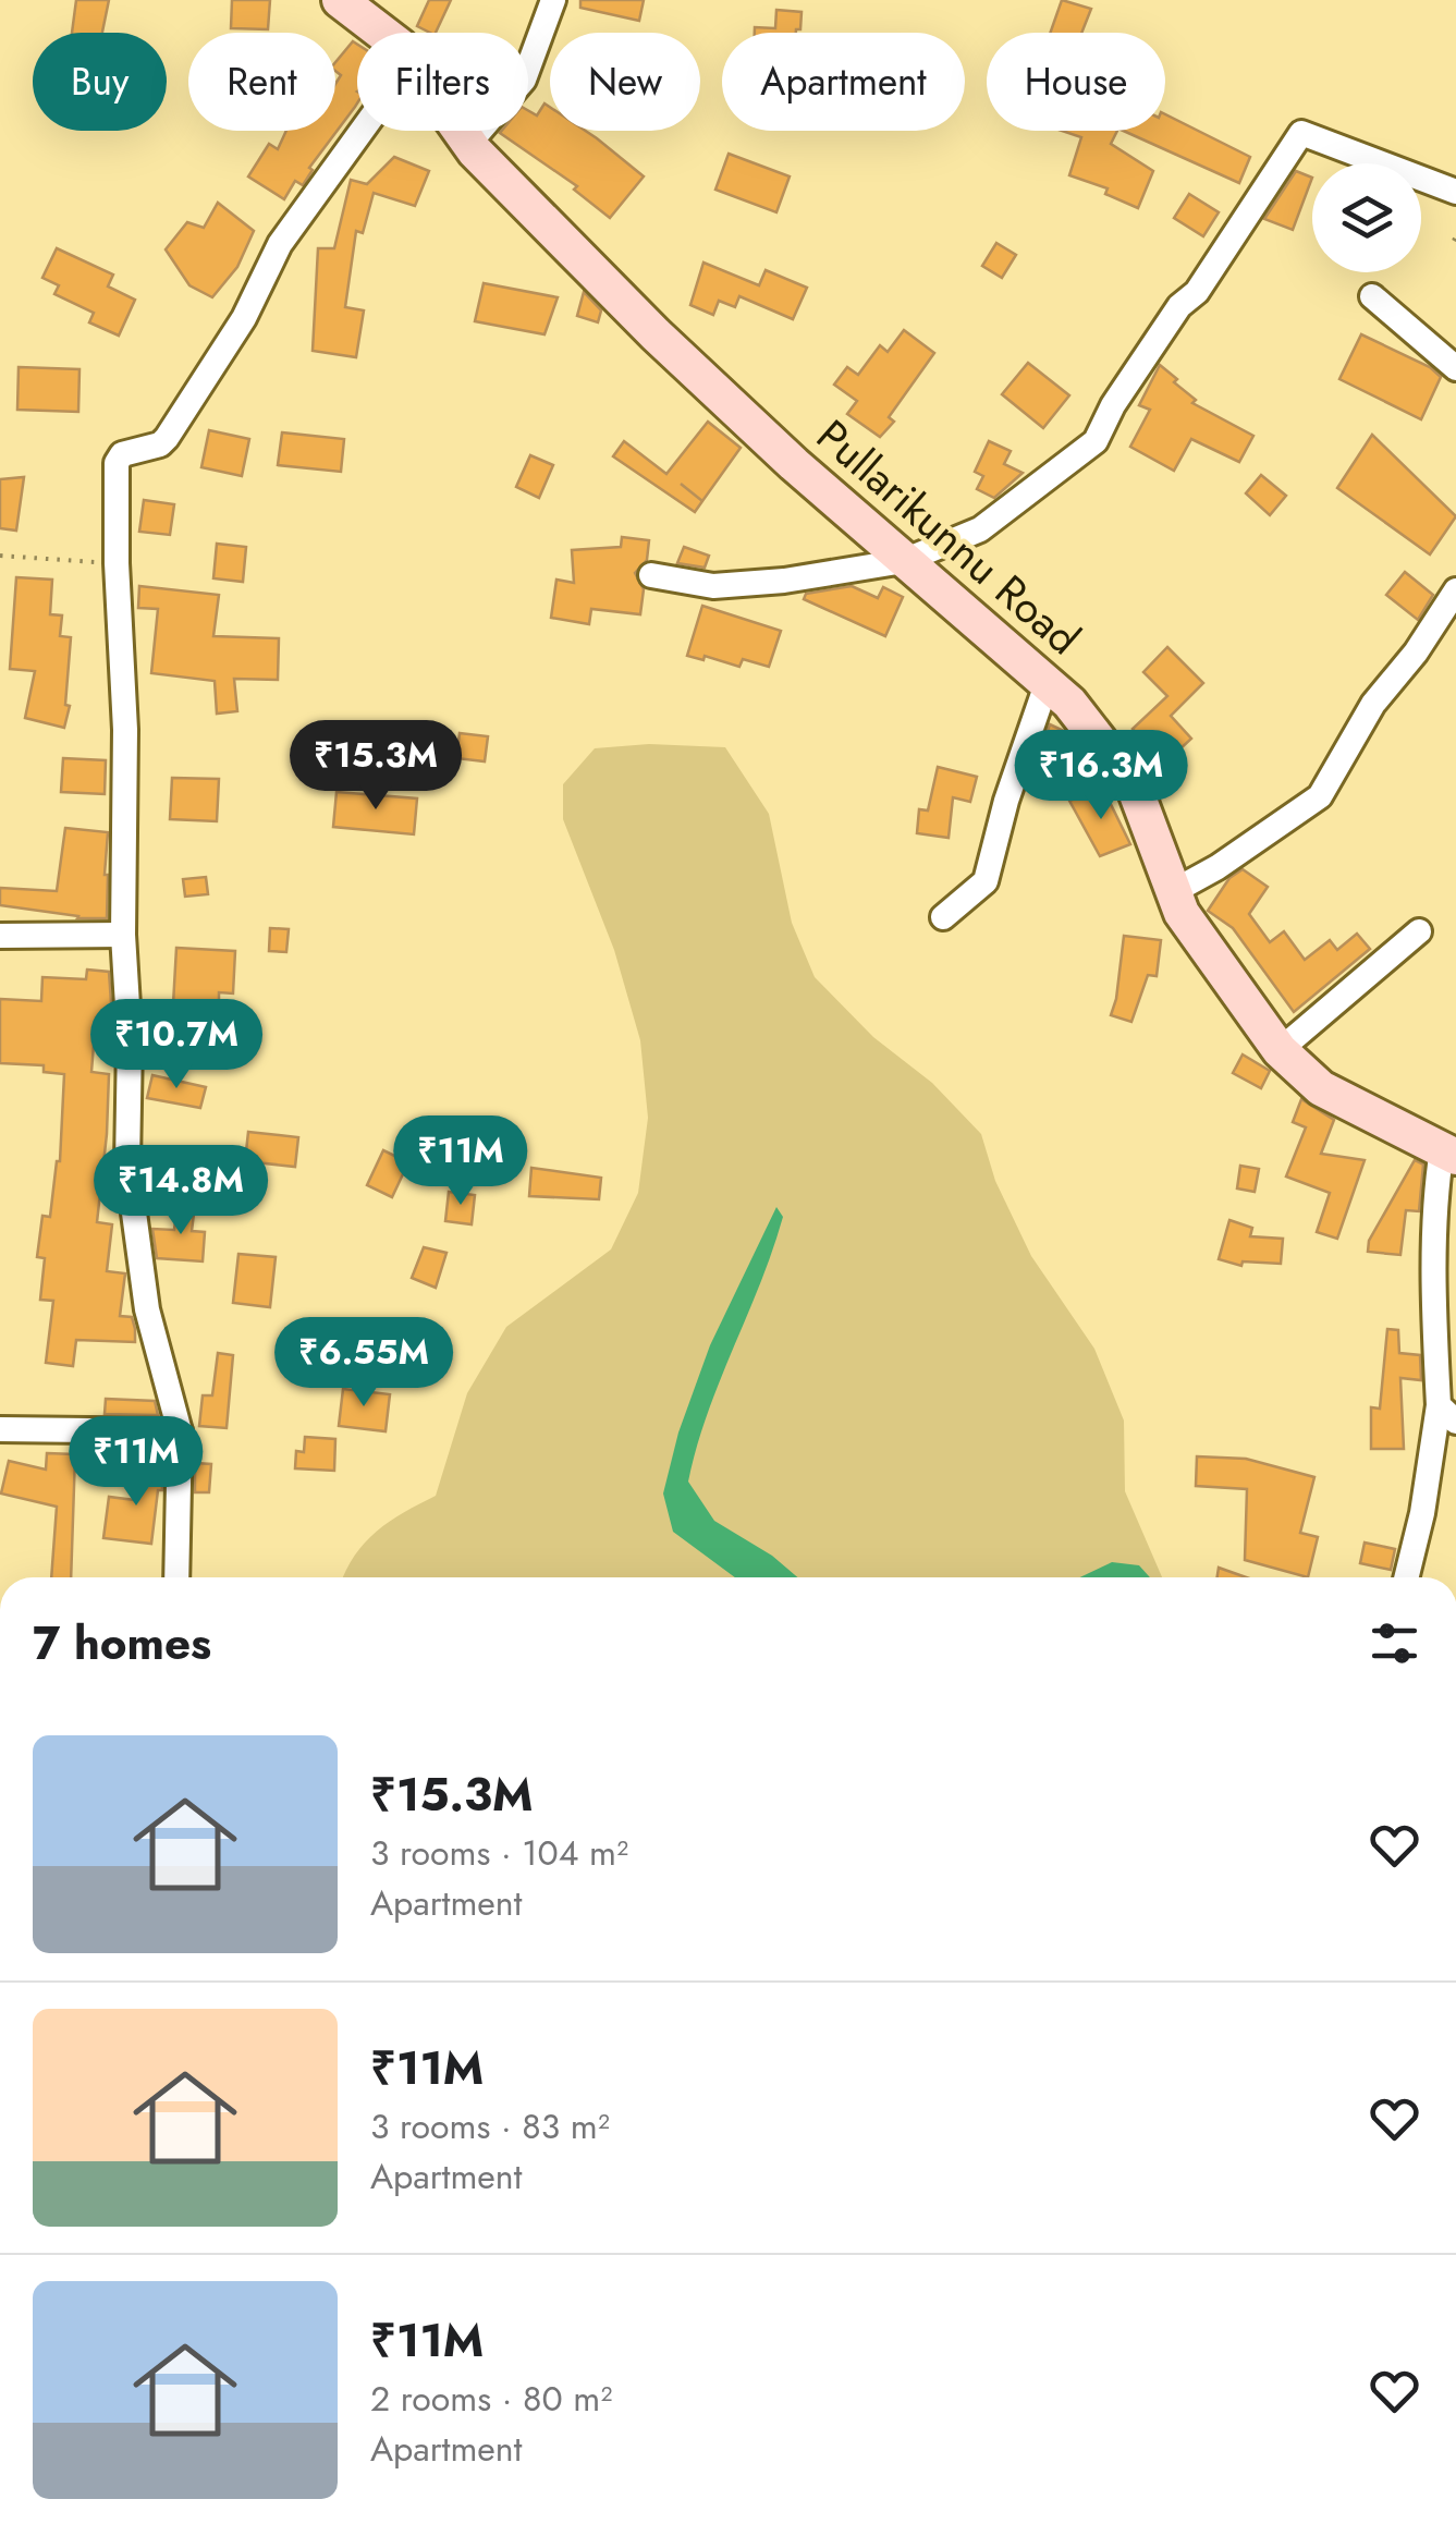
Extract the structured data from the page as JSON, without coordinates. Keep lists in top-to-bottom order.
{
  "streets": {
    "main road": ["Pullarikunnu Road"]
  },
  "page": {
    "chip": [
      "Buy",
      "Rent",
      "Filters",
      "New",
      "Apartment",
      "House"
    ],
    "price": [
      "₹15.3M",
      "₹16.3M",
      "₹10.7M",
      "₹11M",
      "₹14.8M",
      "₹6.55M",
      "₹11M"
    ],
    "heading": "7 homes",
    "list": [
      {
        "name": "₹15.3M",
        "note": "3 rooms · 104 m² · Apartment"
      },
      {
        "name": "₹11M",
        "note": "3 rooms · 83 m² · Apartment"
      },
      {
        "name": "₹11M",
        "note": "2 rooms · 80 m² · Apartment"
      }
    ]
  }
}
